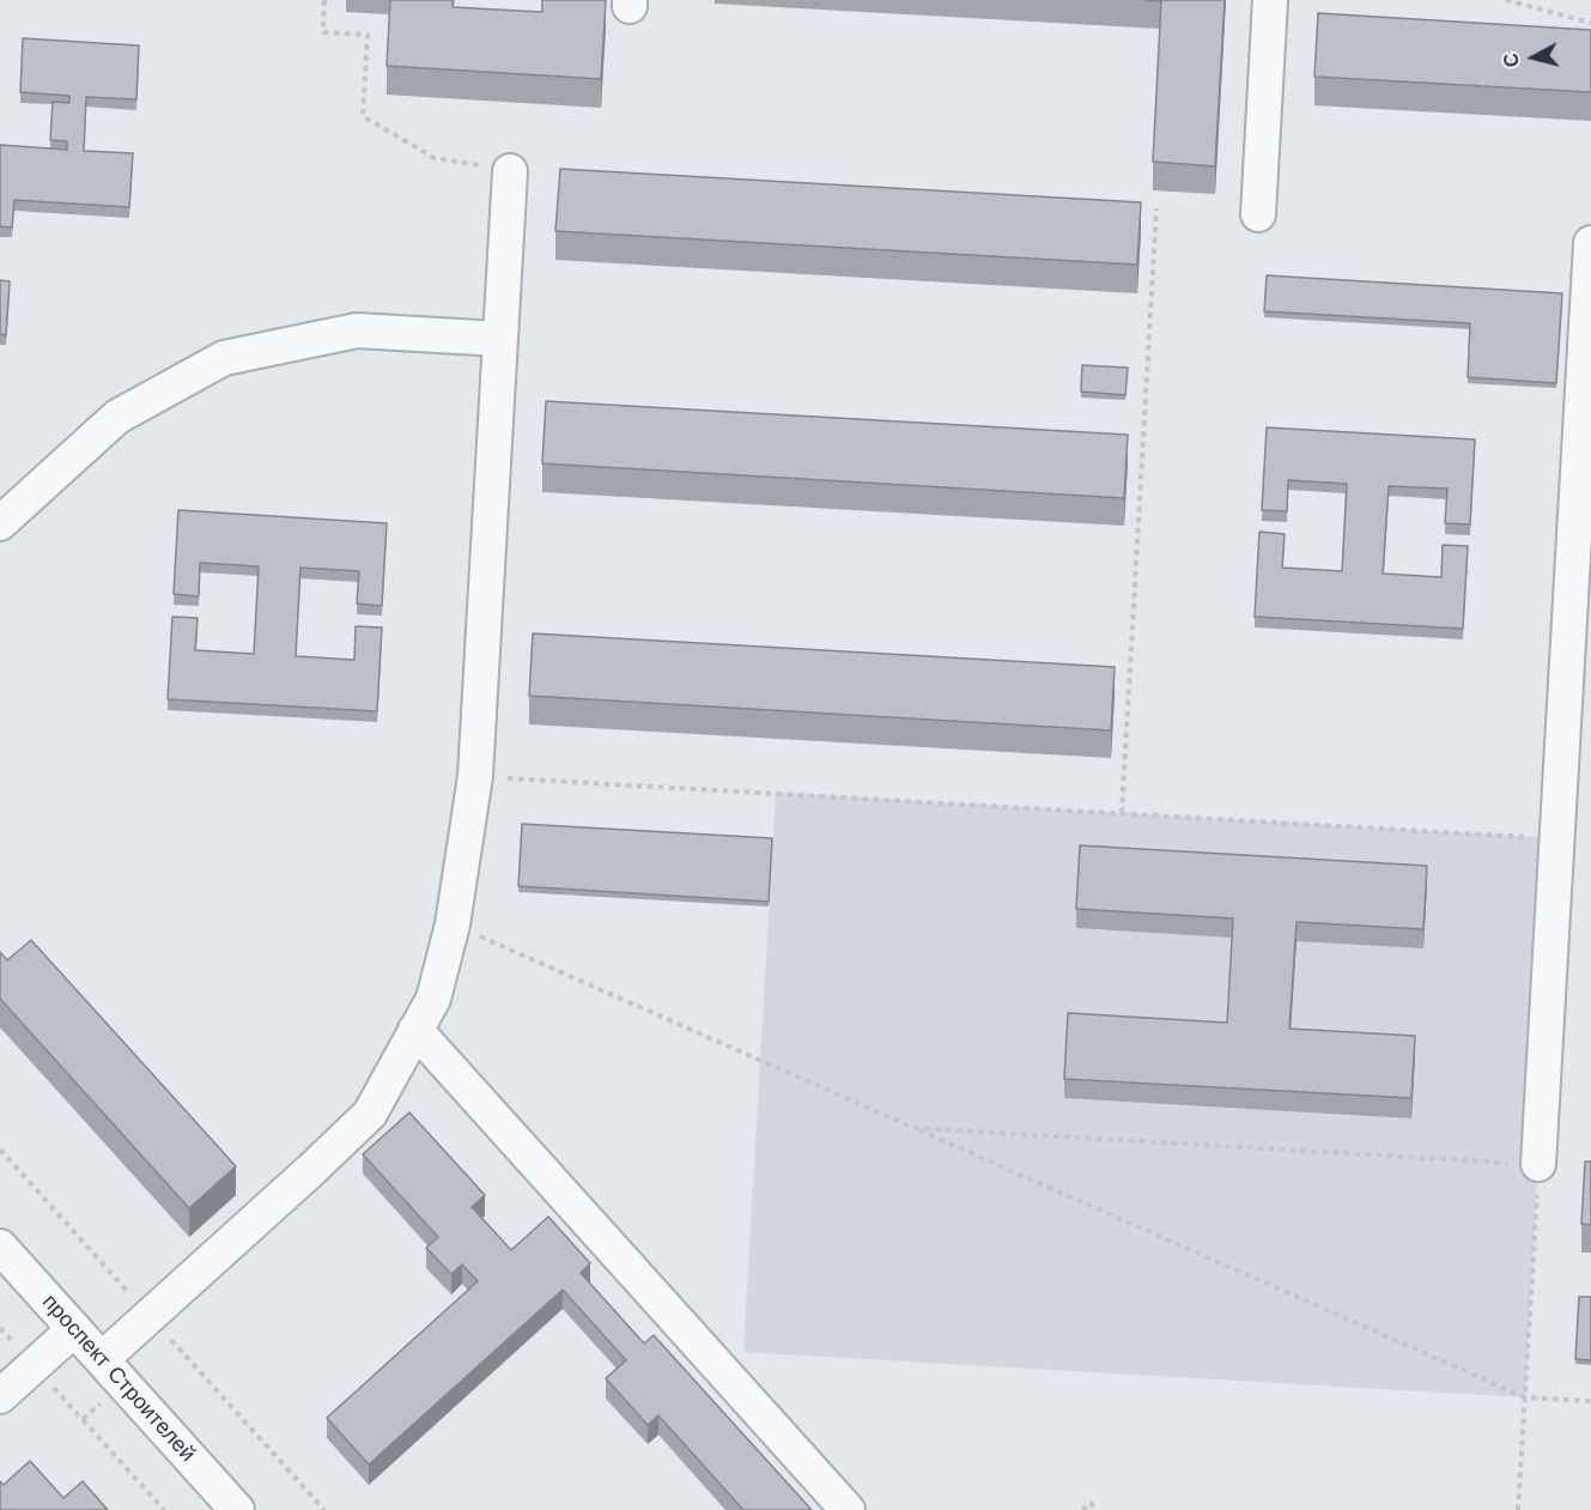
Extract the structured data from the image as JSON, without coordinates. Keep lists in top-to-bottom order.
{
  "streets": {
    "street": ["проспект Строителей"]
  },
  "north": "left"
}
